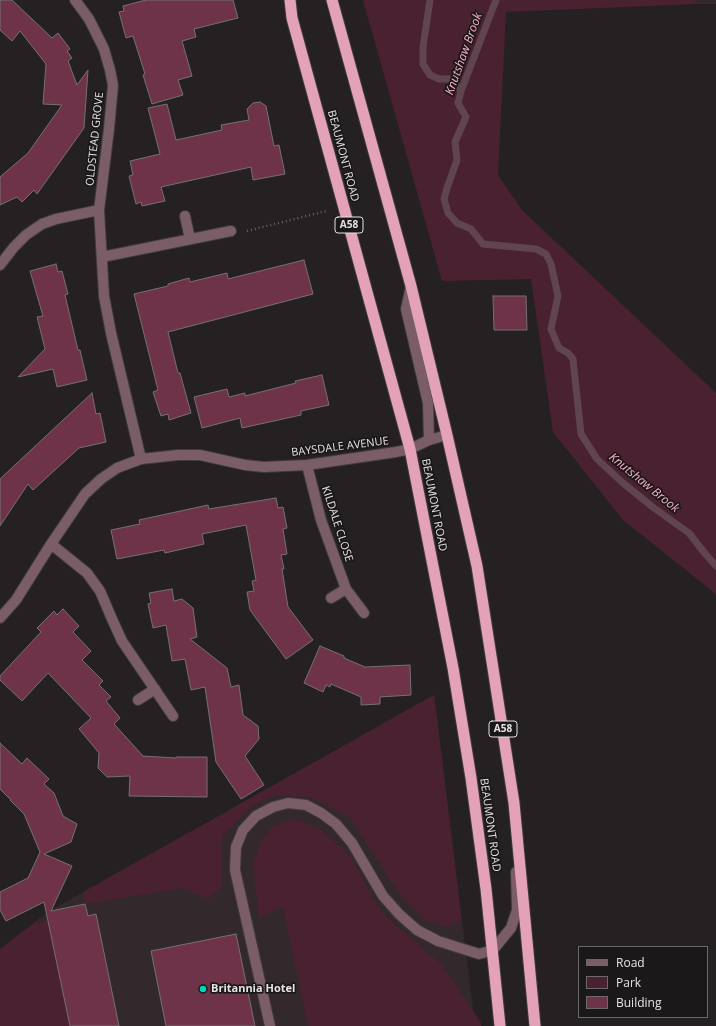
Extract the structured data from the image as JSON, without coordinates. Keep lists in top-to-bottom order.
{
  "streets": {
    "highway": ["BEAUMONT ROAD", "A58"],
    "street": ["OLDSTEAD GROVE", "BAYSDALE AVENUE", "KILDALE CLOSE"]
  },
  "crossings": [
    ["OLDSTEAD GROVE", "BAYSDALE AVENUE"],
    ["BEAUMONT ROAD", "BAYSDALE AVENUE"],
    ["A58", "BAYSDALE AVENUE"],
    ["BAYSDALE AVENUE", "KILDALE CLOSE"]
  ],
  "water": ["Knutshaw Brook"],
  "places": ["Britannia Hotel"],
  "legend": ["Road", "Park", "Building"]
}
